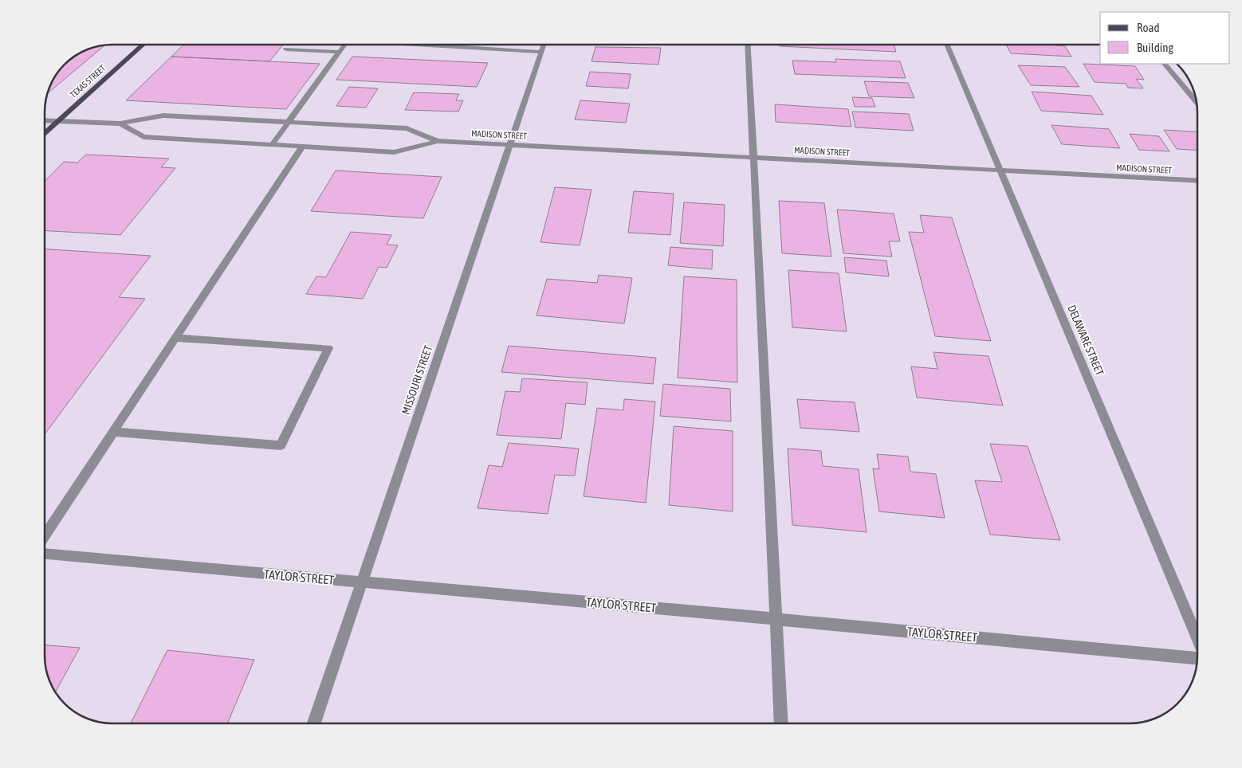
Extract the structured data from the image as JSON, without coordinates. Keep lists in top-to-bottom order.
{
  "streets": {
    "main road": ["TEXAS STREET"],
    "street": [
      "MADISON STREET",
      "DELAWARE STREET",
      "MISSOURI STREET",
      "TAYLOR STREET"
    ]
  },
  "crossings": [
    ["TEXAS STREET", "MADISON STREET"],
    ["MADISON STREET", "DELAWARE STREET"],
    ["MADISON STREET", "MISSOURI STREET"],
    ["MISSOURI STREET", "TAYLOR STREET"]
  ],
  "legend": ["Road", "Building"]
}
